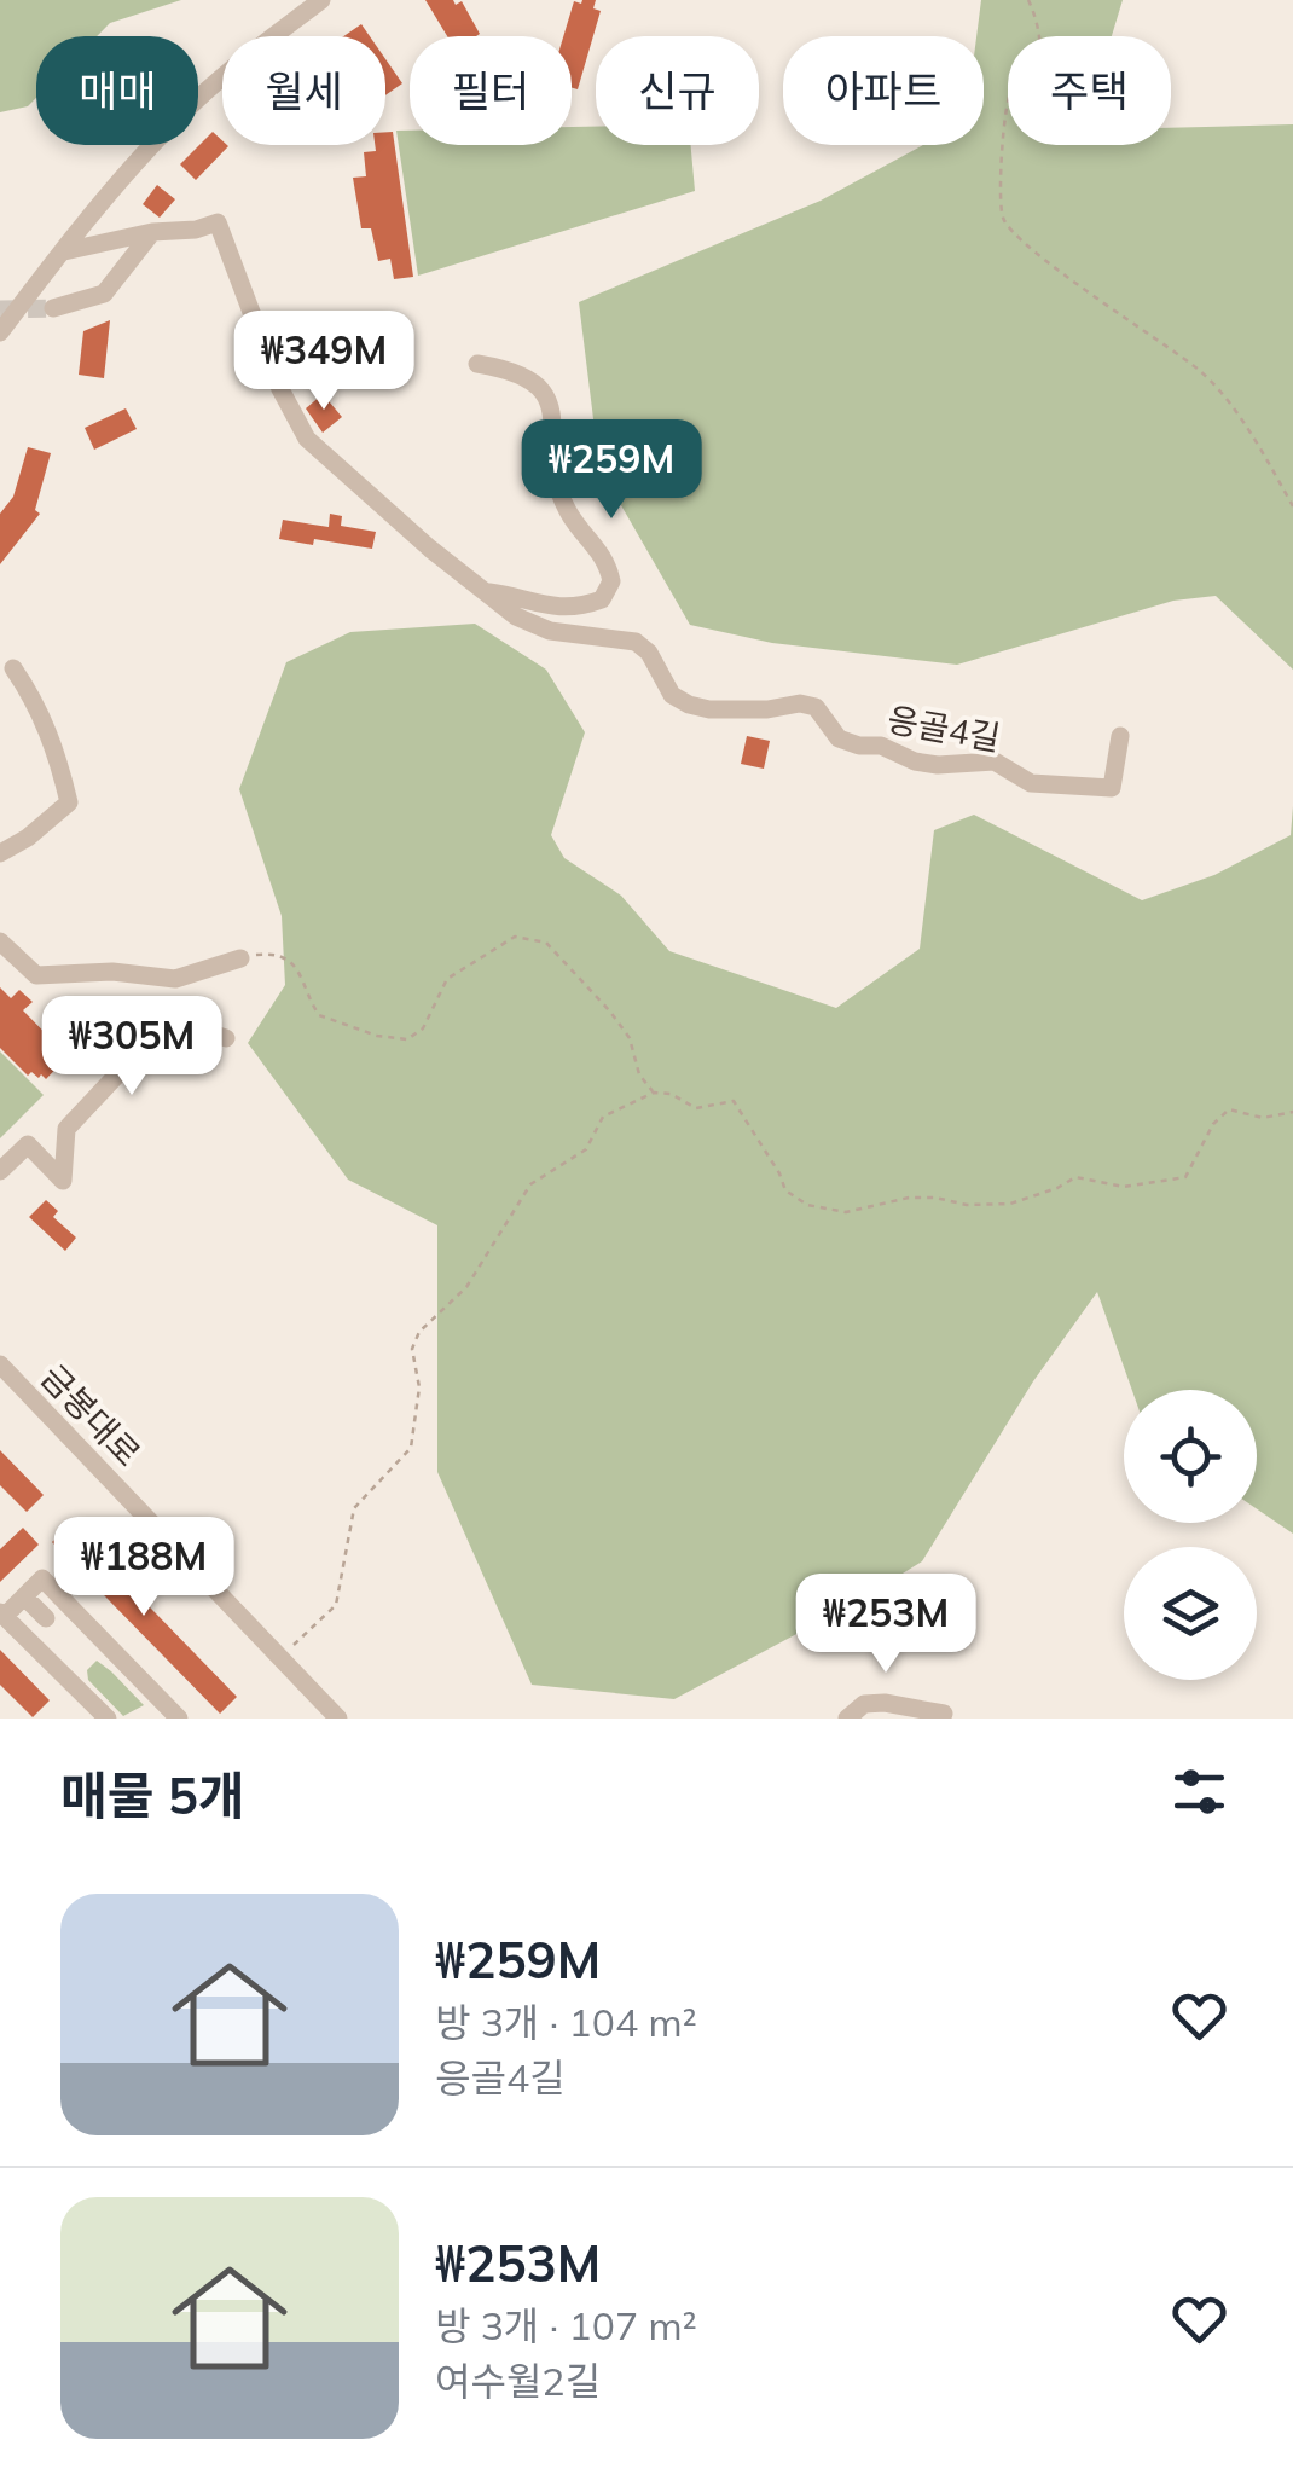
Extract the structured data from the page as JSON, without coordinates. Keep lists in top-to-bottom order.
{
  "streets": {
    "street": ["응골4길", "금봉대로"]
  },
  "page": {
    "chip": [
      "매매",
      "월세",
      "필터",
      "신규",
      "아파트",
      "주택"
    ],
    "price": [
      "₩349M",
      "₩259M",
      "₩305M",
      "₩188M",
      "₩253M"
    ],
    "heading": "매물 5개",
    "list": [
      {
        "name": "₩259M",
        "note": "방 3개 · 104 m² · 응골4길"
      },
      {
        "name": "₩253M",
        "note": "방 3개 · 107 m² · 여수월2길"
      }
    ]
  }
}
